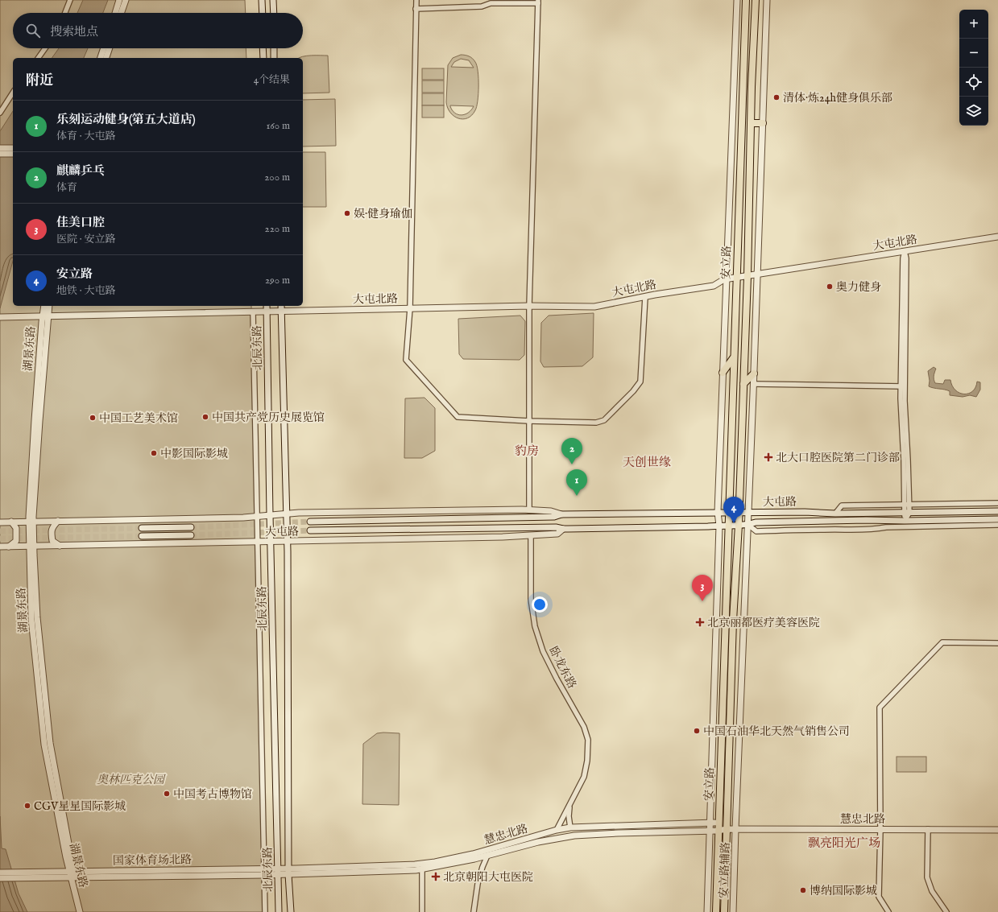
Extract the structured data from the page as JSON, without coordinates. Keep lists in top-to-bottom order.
{
  "streets": {
    "main road": ["安立路"],
    "street": [
      "大屯北路",
      "北辰东路",
      "湖景东路",
      "大屯路",
      "卧龙东路",
      "慧忠北路",
      "国家体育场北路",
      "安立路辅路"
    ]
  },
  "crossings": [
    ["大屯北路", "安立路"],
    ["大屯北路", "北辰东路"],
    ["大屯北路", "湖景东路"],
    ["安立路", "大屯路"],
    ["安立路", "慧忠北路"],
    ["安立路", "安立路辅路"],
    ["北辰东路", "大屯路"],
    ["北辰东路", "慧忠北路"],
    ["北辰东路", "国家体育场北路"],
    ["湖景东路", "大屯路"],
    ["湖景东路", "国家体育场北路"],
    ["大屯路", "卧龙东路"],
    ["卧龙东路", "慧忠北路"],
    ["慧忠北路", "国家体育场北路"],
    ["慧忠北路", "安立路辅路"]
  ],
  "districts": ["豹房", "天创世缘", "飘亮阳光广场"],
  "parks": ["奥林匹克公园"],
  "places": {
    "other": [
      "清体·炼24h健身俱乐部",
      "娱·健身瑜伽",
      "奥力健身",
      "中国共产党历史展览馆",
      "中国工艺美术馆",
      "中影国际影城",
      "中国石油华北天然气销售公司",
      "中国考古博物馆",
      "CGV星星国际影城",
      "博纳国际影城"
    ],
    "health": ["北大口腔医院第二门诊部", "北京丽都医疗美容医院", "北京朝阳大屯医院"]
  },
  "page": {
    "map_buttons": ["+", "−"],
    "search": "搜索地点",
    "heading": ["附近", "4个结果"],
    "list": [
      {
        "mark": "1",
        "name": "乐刻运动健身(第五大道店)",
        "note": "体育 · 大屯路",
        "value": "160 m"
      },
      {
        "mark": "2",
        "name": "麒麟乒乓",
        "note": "体育",
        "value": "200 m"
      },
      {
        "mark": "3",
        "name": "佳美口腔",
        "note": "医院 · 安立路",
        "value": "220 m"
      },
      {
        "mark": "4",
        "name": "安立路",
        "note": "地铁 · 大屯路",
        "value": "290 m"
      }
    ],
    "pins": [
      "2",
      "1",
      "4",
      "3"
    ]
  }
}
